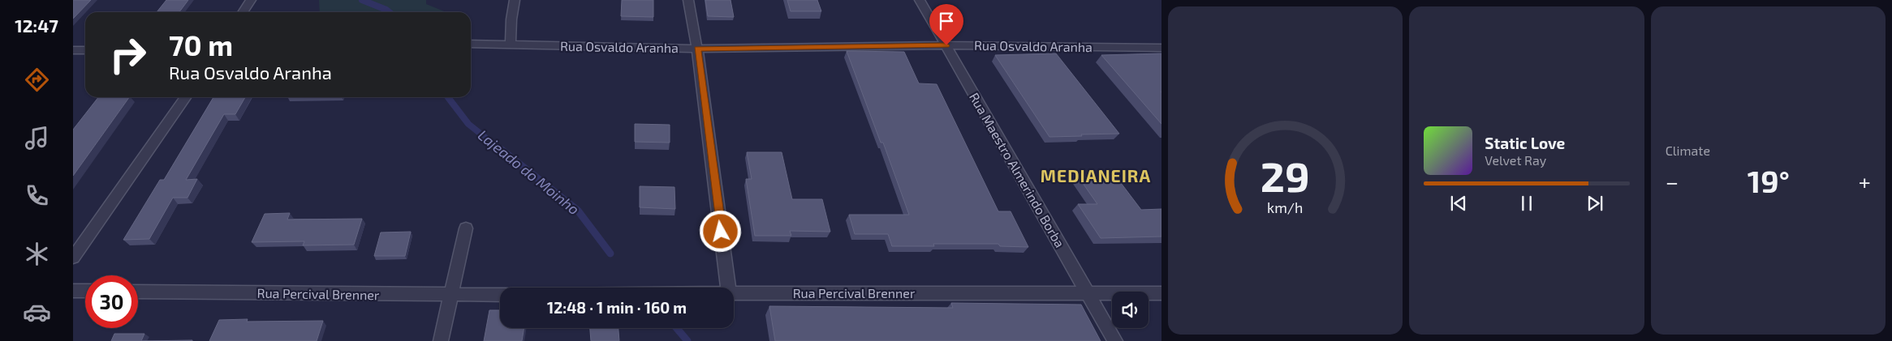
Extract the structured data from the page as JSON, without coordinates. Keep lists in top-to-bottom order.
{
  "streets": {
    "street": ["Rua Osvaldo Aranha", "Rua Maestro Almerindo Borba", "Rua Percival Brenner"]
  },
  "crossings": [
    ["Rua Osvaldo Aranha", "Rua Maestro Almerindo Borba"],
    ["Rua Maestro Almerindo Borba", "Rua Percival Brenner"]
  ],
  "districts": ["MEDIANEIRA"],
  "water": ["Lajeado do Moinho"],
  "page": {
    "tabs": "12:47",
    "tile": "Climate",
    "turn": ["70 m", "Rua Osvaldo Aranha"],
    "song": ["Static Love", "Velvet Ray"],
    "heat": ["−", "19°", "+"],
    "limit": "30",
    "trip": "12:48 · 1 min · 160 m",
    "gauge": ["29", "km/h"]
  }
}
